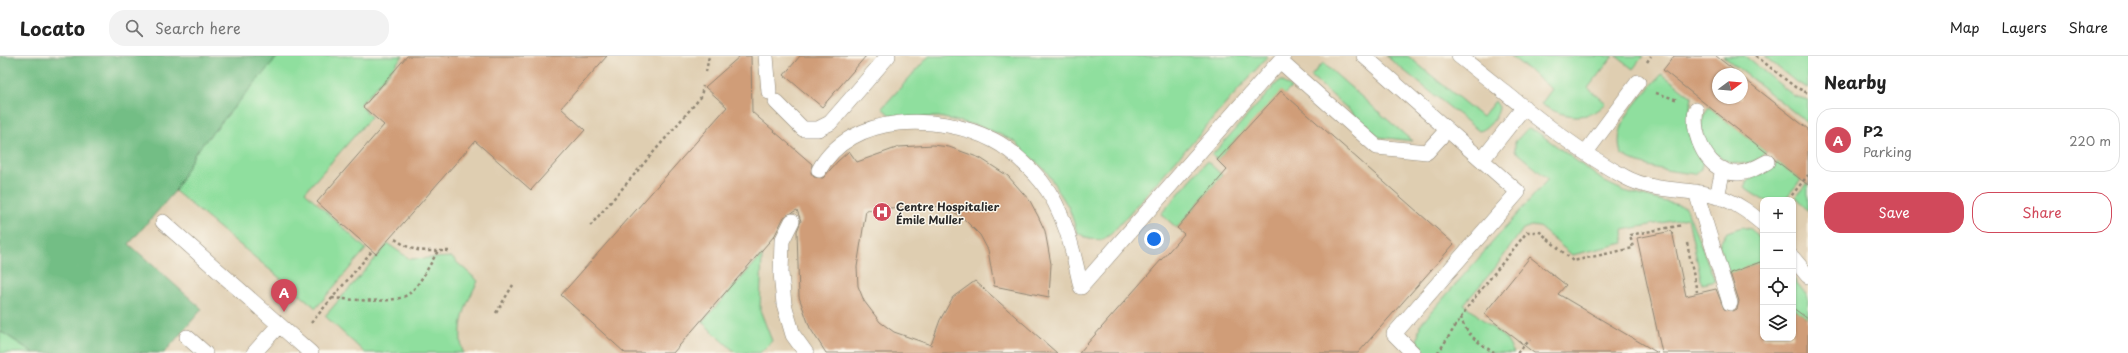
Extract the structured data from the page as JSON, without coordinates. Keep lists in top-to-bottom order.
{
  "places": {
    "hospital": ["Centre Hospitalier Émile Muller"]
  },
  "north": "right",
  "page": {
    "header": "Locato",
    "search": "Search here",
    "nav": ["Map", "Layers", "Share"],
    "heading": "Nearby",
    "list": [
      {
        "mark": "A",
        "name": "P2",
        "note": "Parking",
        "value": "220 m"
      }
    ],
    "buttons": ["Save", "Share"],
    "map_buttons": ["+", "−"],
    "pins": "A"
  }
}
